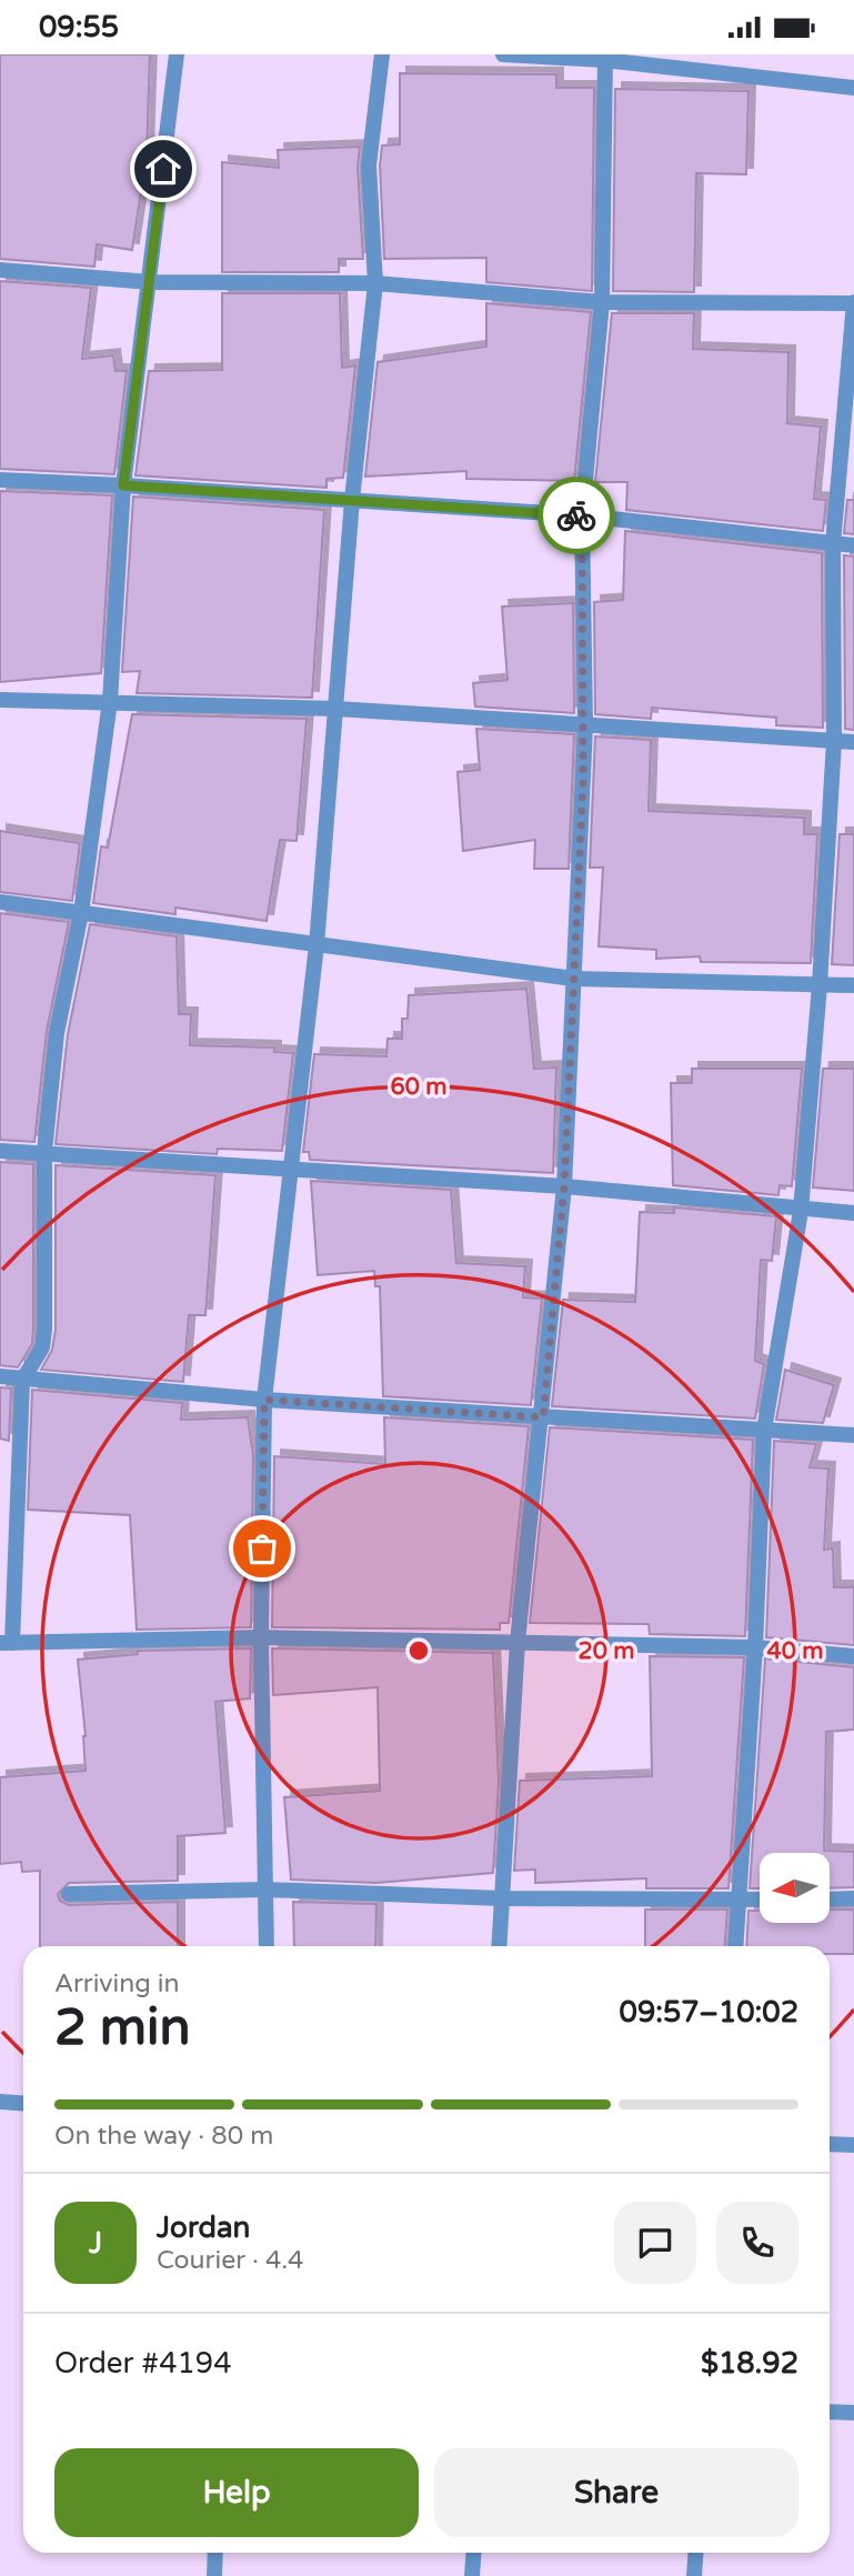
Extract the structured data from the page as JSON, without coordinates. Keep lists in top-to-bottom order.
{
  "north": "left",
  "page": {
    "status": "09:55",
    "heading": ["2 min", "Arriving in", "09:57–10:02"],
    "panel": [
      "Jordan",
      "Courier · 4.4",
      "Order #4194",
      "$18.92"
    ],
    "bar": "On the way · 80 m",
    "round": "J",
    "buttons": ["Help", "Share"]
  },
  "rings": ["60 m", "20 m", "40 m"]
}
